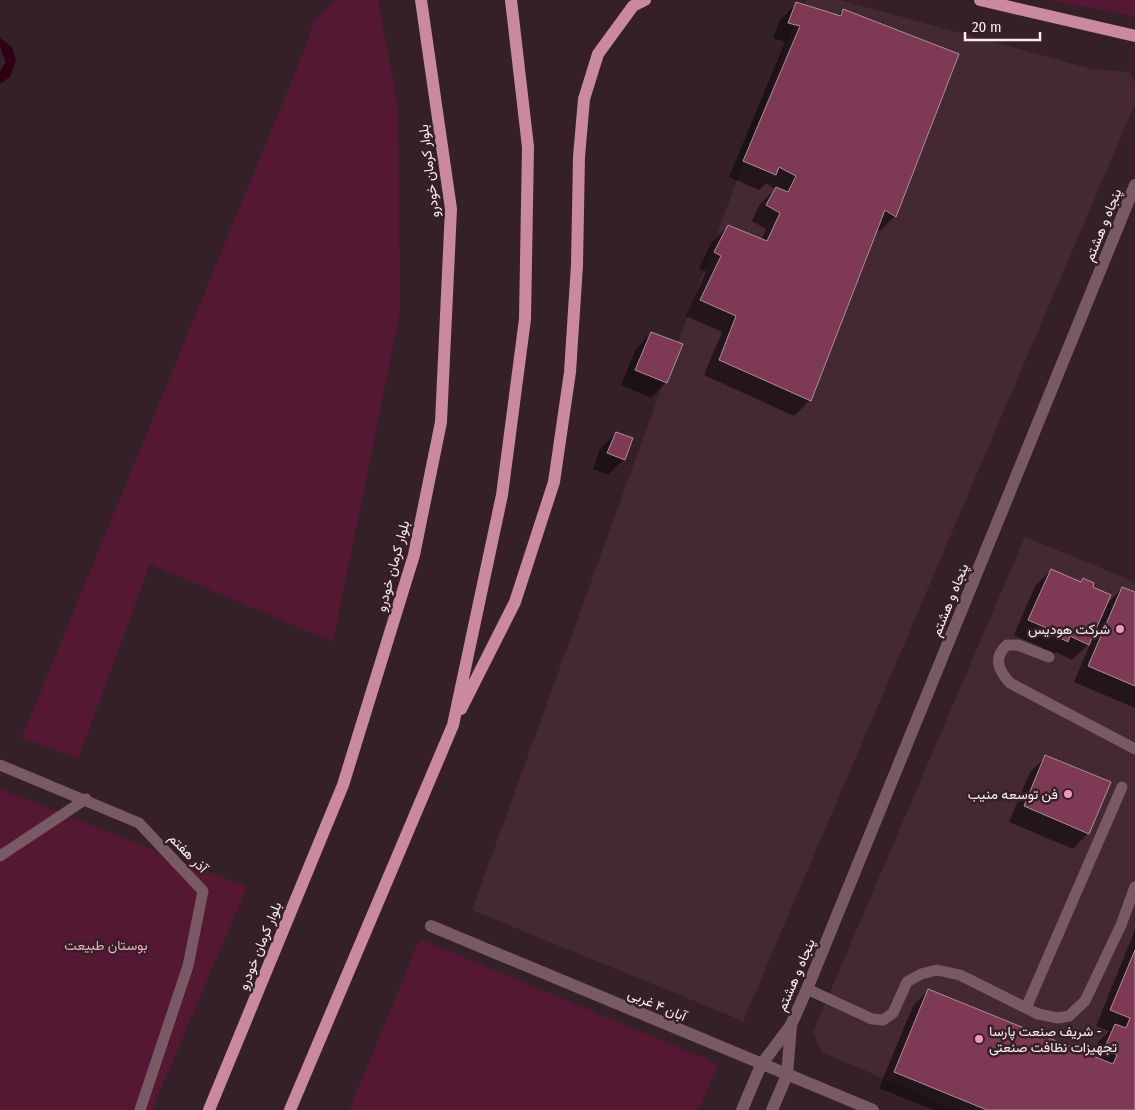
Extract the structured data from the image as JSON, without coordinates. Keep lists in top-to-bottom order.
{
  "streets": {
    "main road": ["بلوار کرمان خودرو"],
    "street": ["پنجاه و هشتم", "آبان ۴ غربی"],
    "lane": ["آذر هفتم"]
  },
  "crossings": [
    ["پنجاه و هشتم", "آبان ۴ غربی"]
  ],
  "parks": ["بوستان طبیعت"],
  "places": ["شرکت هودیس", "فن توسعه منیب", "شریف صنعت پارسا - تجهیزات نظافت صنعتی"],
  "scale_bar": "20 m"
}
